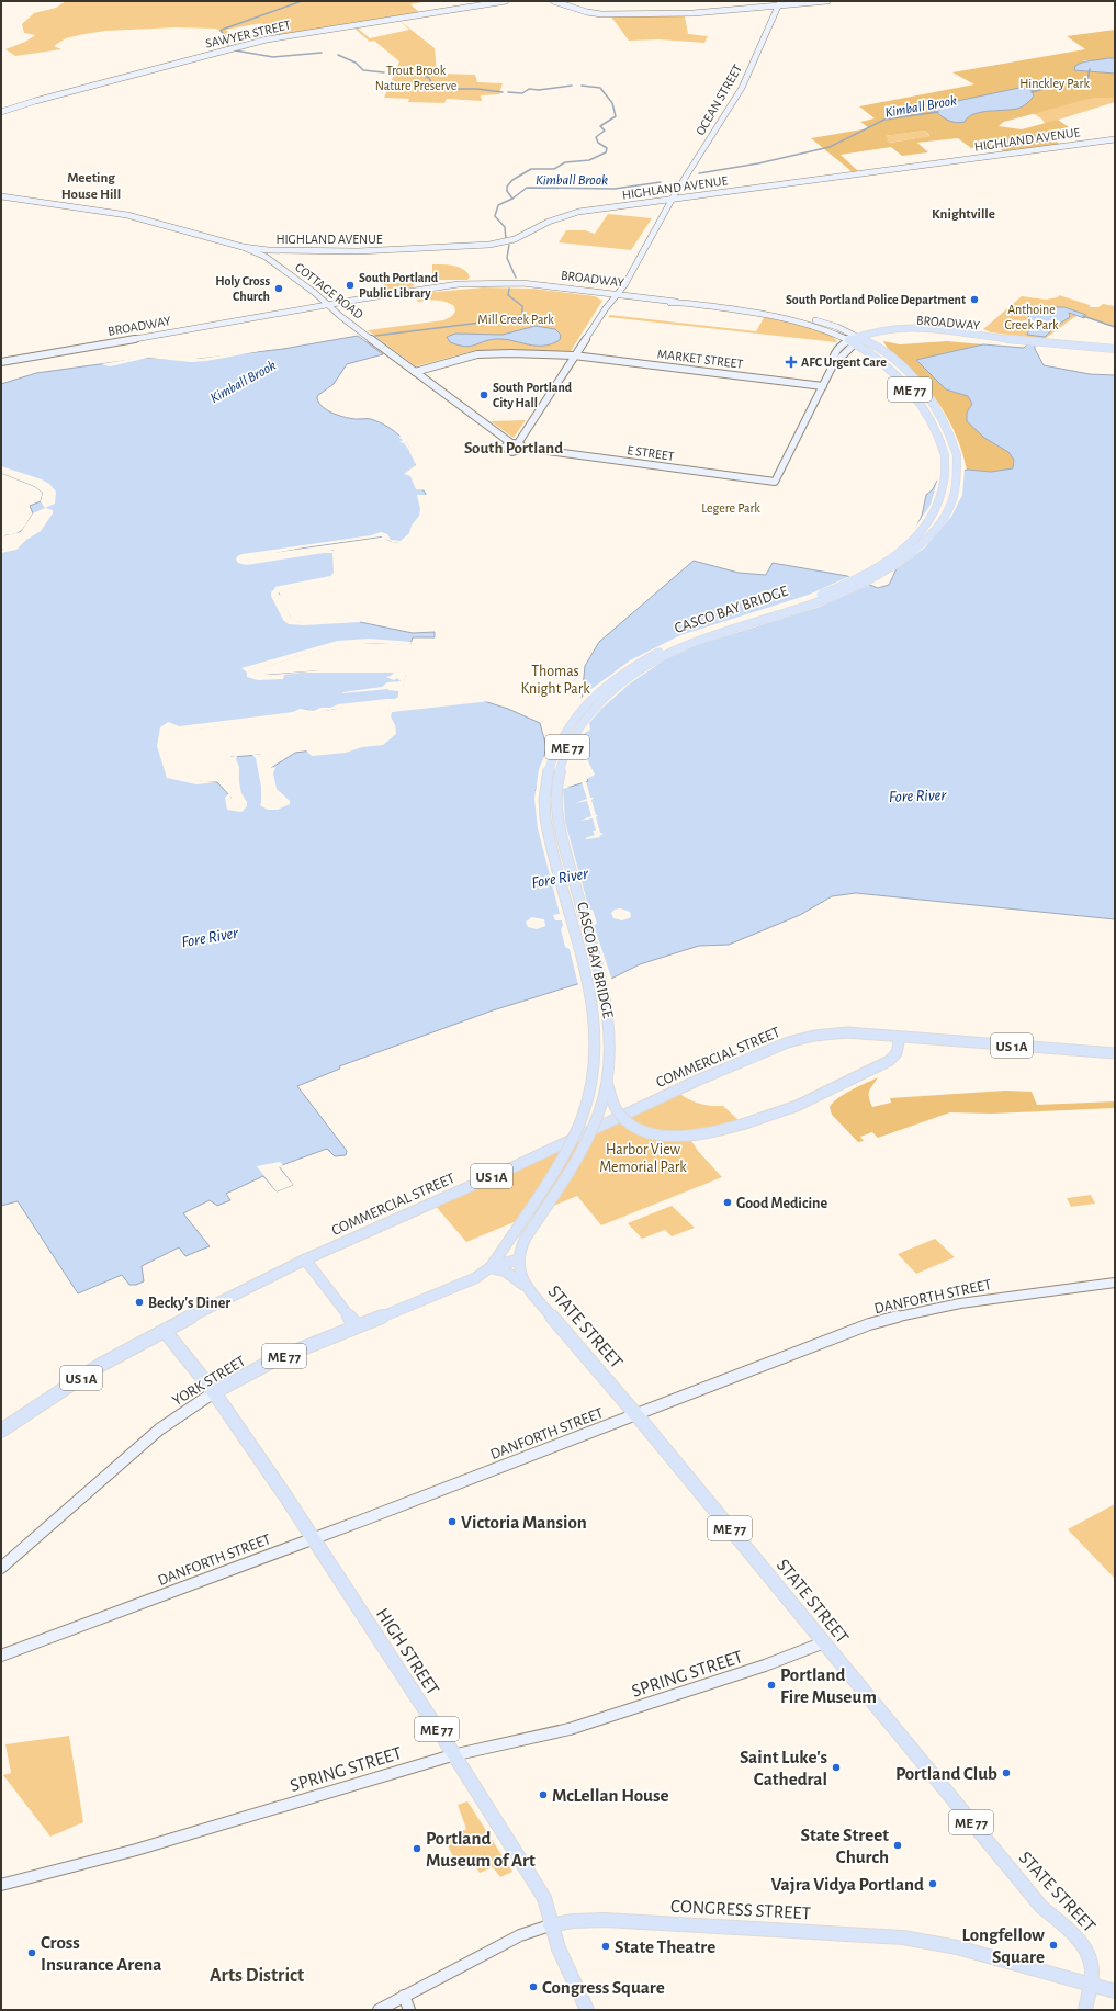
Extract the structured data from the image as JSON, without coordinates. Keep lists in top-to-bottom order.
{
  "streets": {
    "main road": [
      "BROADWAY",
      "ME 77",
      "CASCO BAY BRIDGE",
      "US 1A",
      "COMMERCIAL STREET",
      "STATE STREET",
      "YORK STREET",
      "HIGH STREET",
      "CONGRESS STREET"
    ],
    "street": [
      "SAWYER STREET",
      "OCEAN STREET",
      "HIGHLAND AVENUE",
      "COTTAGE ROAD",
      "MARKET STREET",
      "E STREET",
      "DANFORTH STREET",
      "SPRING STREET"
    ]
  },
  "crossings": [
    ["OCEAN STREET", "HIGHLAND AVENUE"],
    ["HIGHLAND AVENUE", "COTTAGE ROAD"],
    ["BROADWAY", "COTTAGE ROAD"],
    ["BROADWAY", "ME 77"],
    ["BROADWAY", "CASCO BAY BRIDGE"],
    ["COTTAGE ROAD", "MARKET STREET"],
    ["COTTAGE ROAD", "E STREET"],
    ["MARKET STREET", "E STREET"],
    ["CASCO BAY BRIDGE", "STATE STREET"],
    ["CASCO BAY BRIDGE", "YORK STREET"],
    ["US 1A", "COMMERCIAL STREET"],
    ["COMMERCIAL STREET", "HIGH STREET"],
    ["DANFORTH STREET", "STATE STREET"],
    ["DANFORTH STREET", "HIGH STREET"],
    ["STATE STREET", "YORK STREET"],
    ["STATE STREET", "SPRING STREET"],
    ["STATE STREET", "CONGRESS STREET"],
    ["YORK STREET", "HIGH STREET"],
    ["HIGH STREET", "SPRING STREET"],
    ["HIGH STREET", "CONGRESS STREET"]
  ],
  "districts": [
    "Meeting House Hill",
    "Knightville",
    "South Portland",
    "Arts District"
  ],
  "water": ["Kimball Brook", "Fore River"],
  "parks": [
    "Trout Brook Nature Preserve",
    "Hinckley Park",
    "Anthoine Creek Park",
    "Mill Creek Park",
    "Legere Park",
    "Thomas Knight Park",
    "Harbor View Memorial Park"
  ],
  "places": {
    "other": [
      "South Portland Public Library",
      "Holy Cross Church",
      "South Portland Police Department",
      "South Portland City Hall",
      "Good Medicine",
      "Becky's Diner",
      "Victoria Mansion",
      "Portland Fire Museum",
      "Saint Luke's Cathedral",
      "Portland Club",
      "McLellan House",
      "State Street Church",
      "Portland Museum of Art",
      "Vajra Vidya Portland",
      "Longfellow Square",
      "State Theatre",
      "Cross Insurance Arena",
      "Congress Square"
    ],
    "health": ["AFC Urgent Care"]
  }
}
